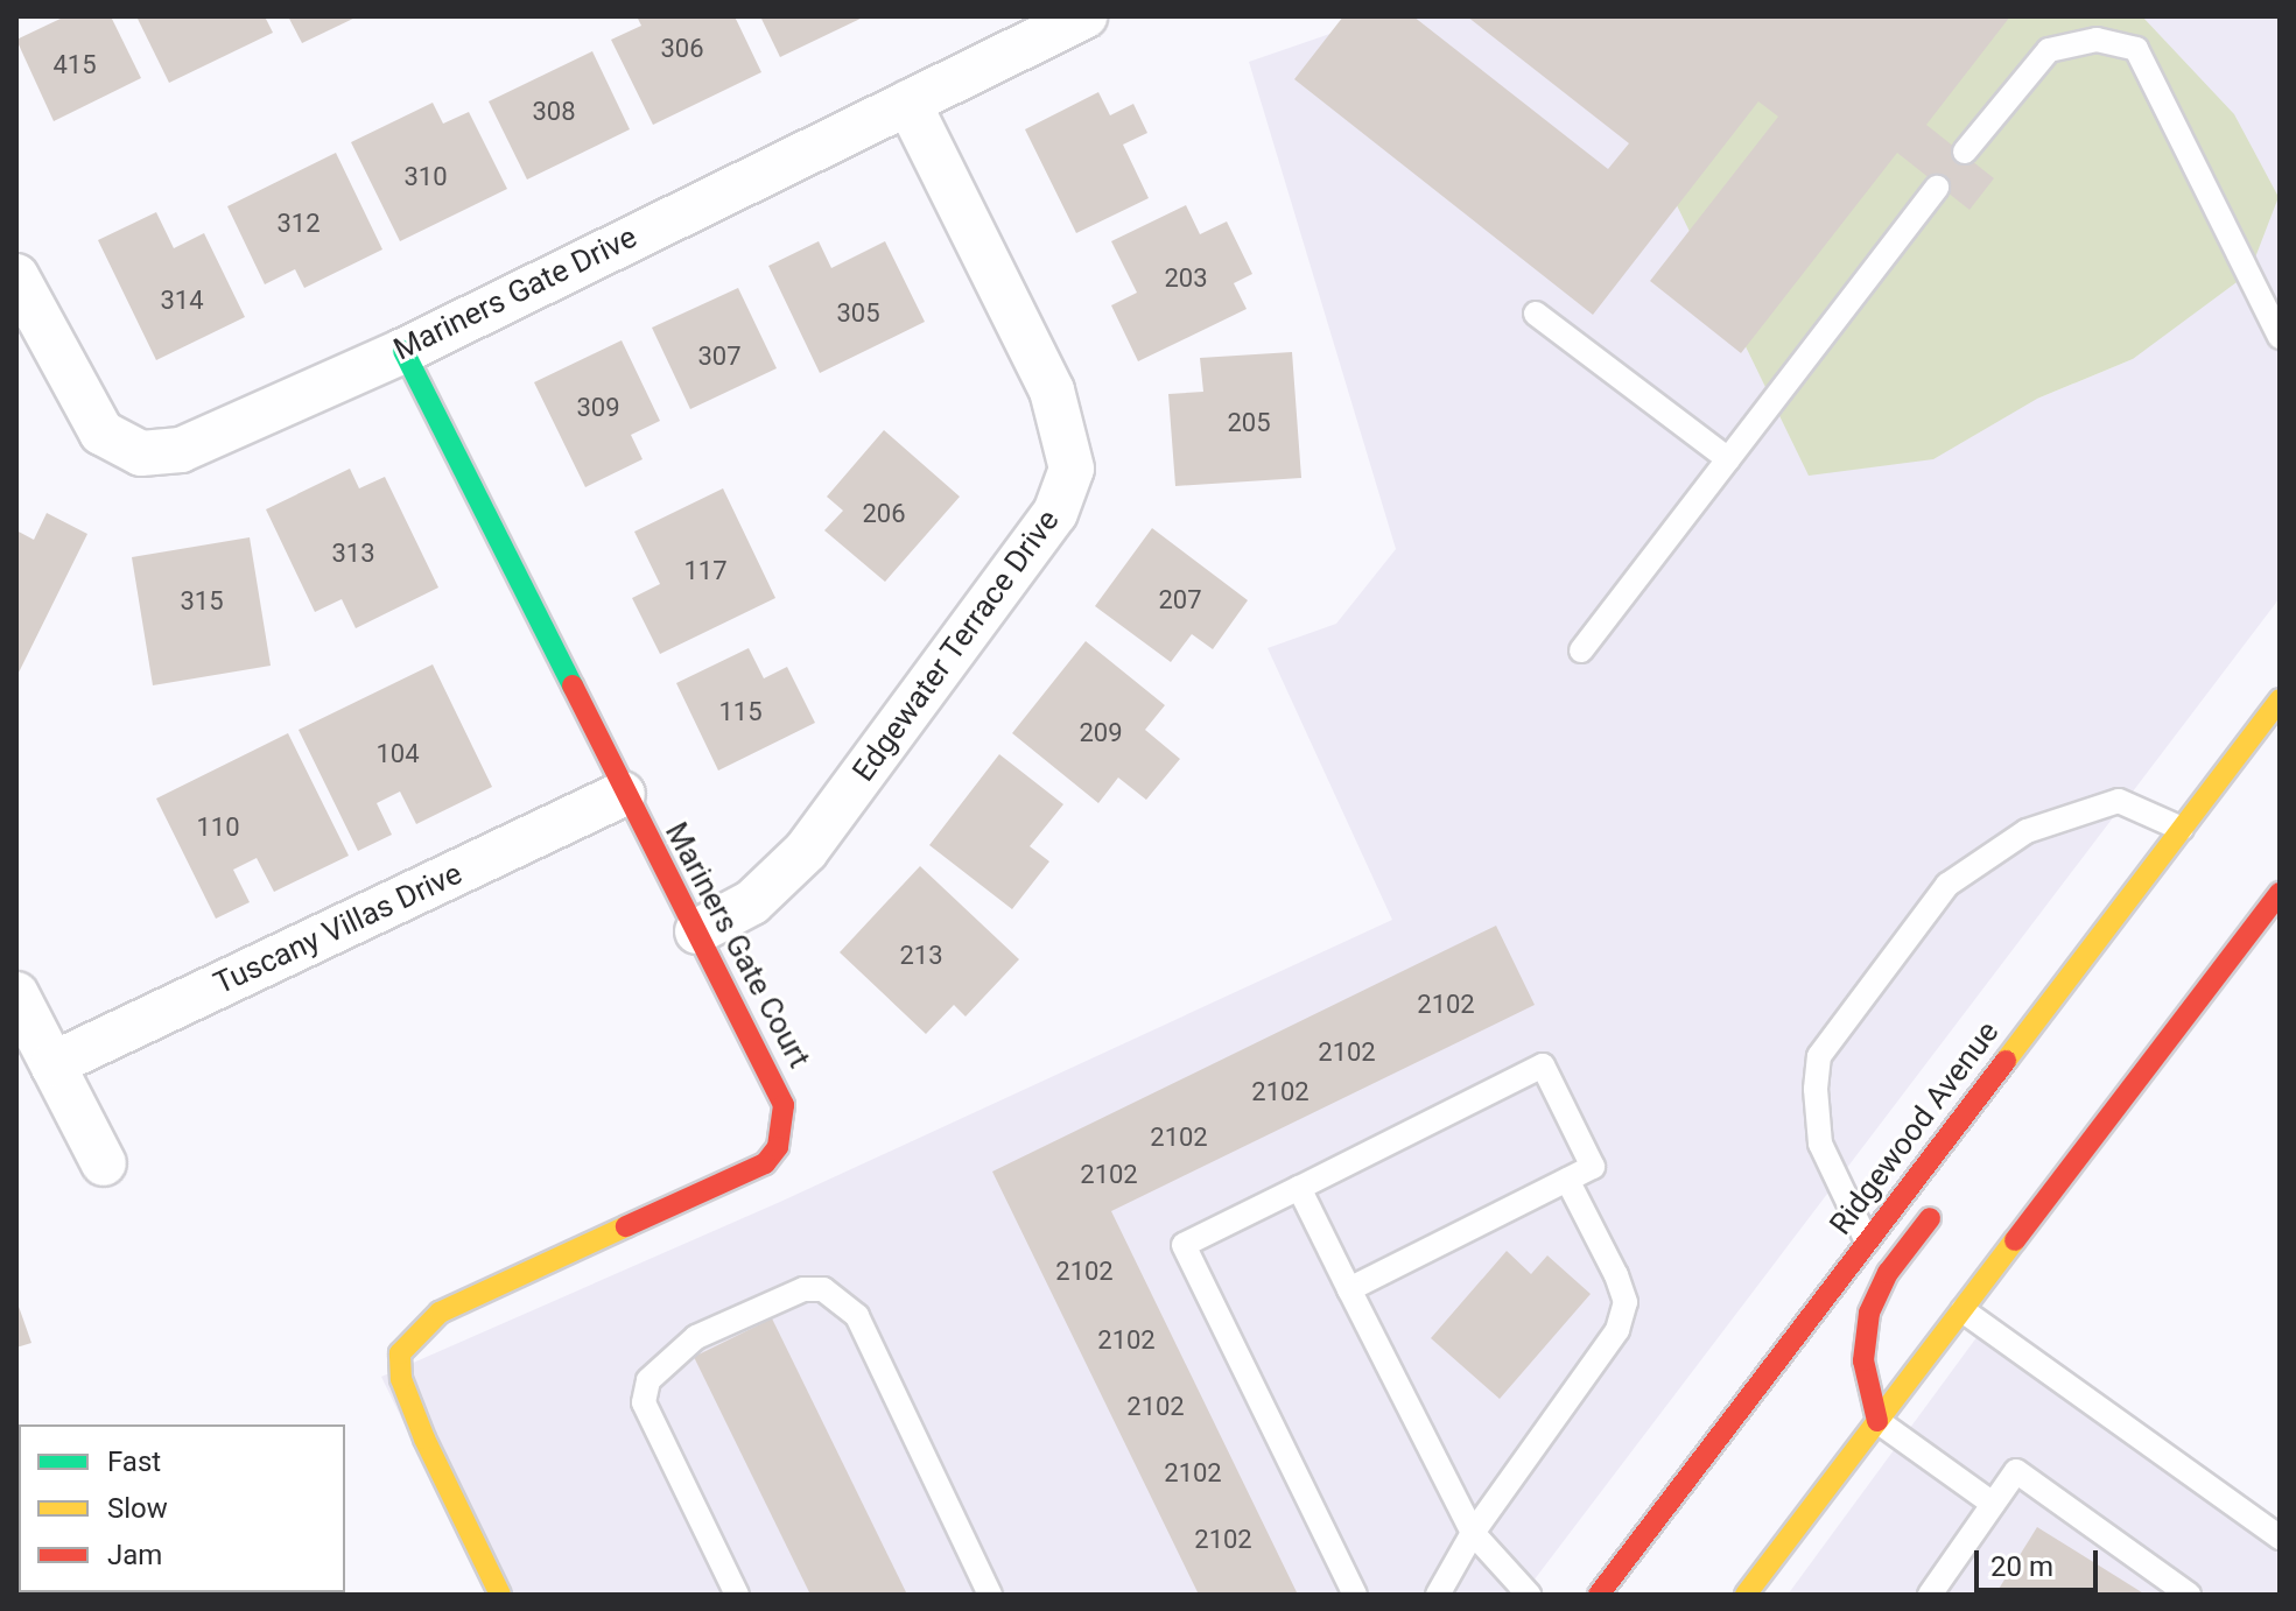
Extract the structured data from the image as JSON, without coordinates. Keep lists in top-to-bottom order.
{
  "streets": {
    "main road": ["Mariners Gate Court", "Ridgewood Avenue"],
    "street": ["Mariners Gate Drive", "Edgewater Terrace Drive", "Tuscany Villas Drive"]
  },
  "crossings": [
    ["Mariners Gate Drive", "Edgewater Terrace Drive"],
    ["Mariners Gate Drive", "Mariners Gate Court"],
    ["Edgewater Terrace Drive", "Mariners Gate Court"],
    ["Tuscany Villas Drive", "Mariners Gate Court"]
  ],
  "house_numbers": [
    "306",
    "415",
    "308",
    "310",
    "312",
    "203",
    "314",
    "305",
    "307",
    "309",
    "205",
    "206",
    "313",
    "117",
    "207",
    "315",
    "115",
    "209",
    "104",
    "110",
    "213",
    "2102",
    "2102",
    "2102",
    "2102",
    "2102",
    "2102",
    "2102",
    "2102",
    "2102",
    "2102"
  ],
  "legend": ["Fast", "Slow", "Jam"],
  "scale_bar": "20 m"
}
